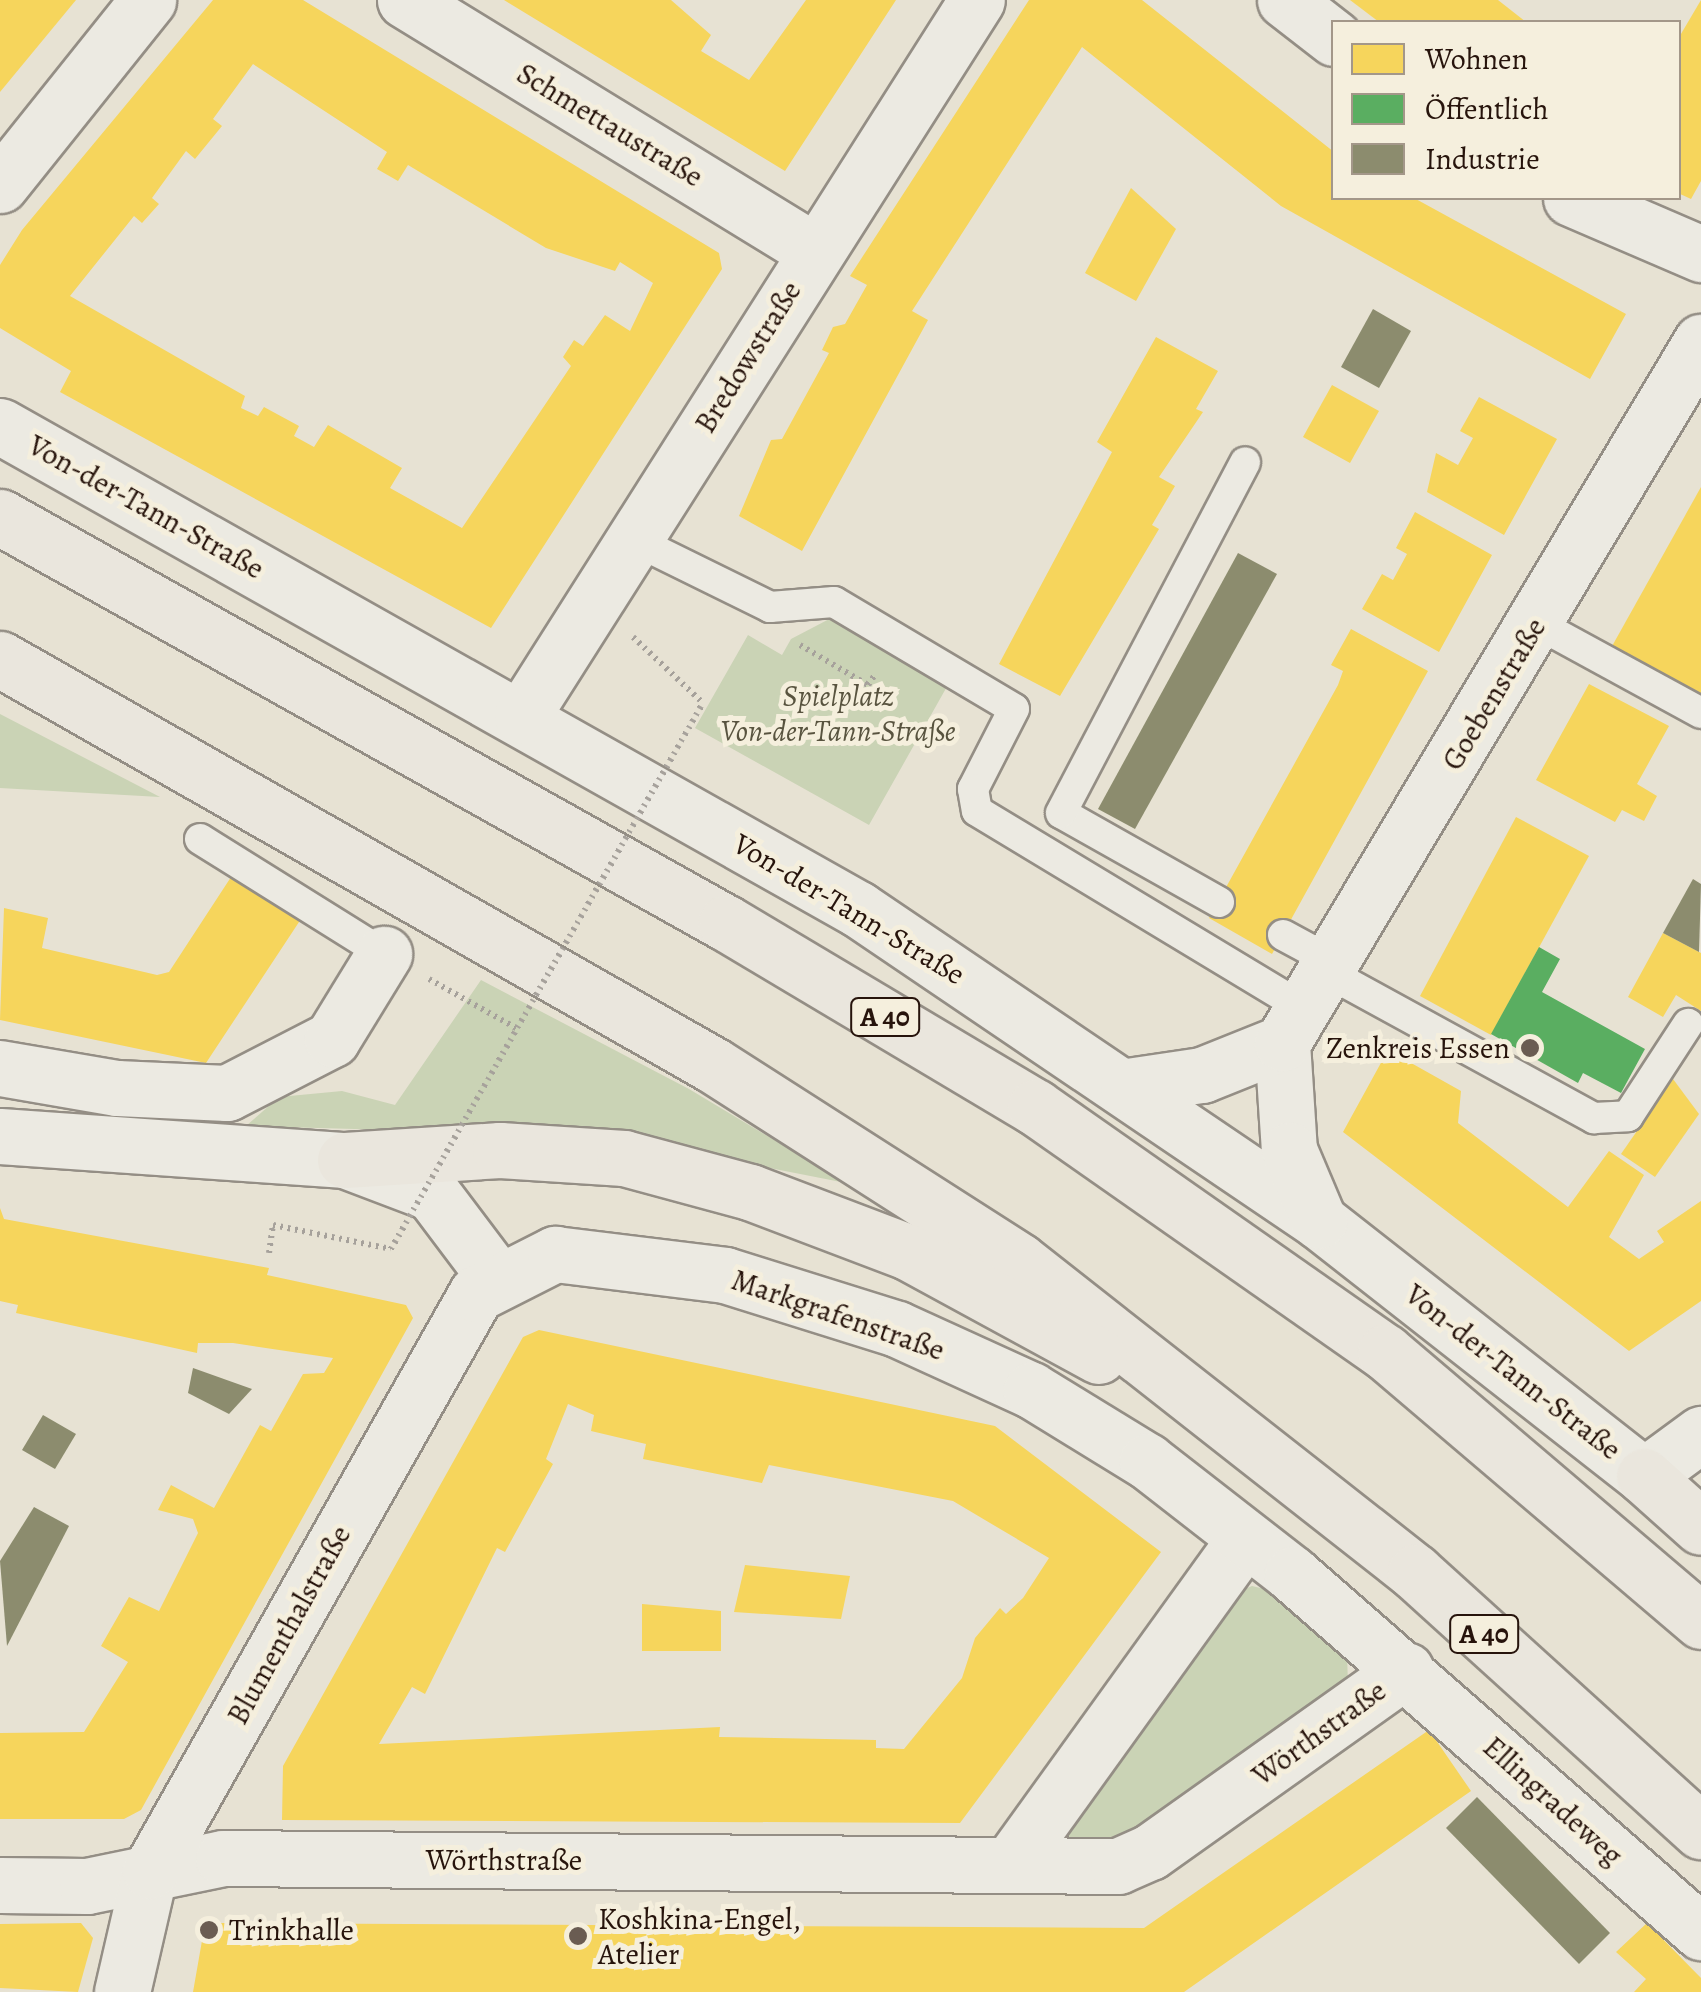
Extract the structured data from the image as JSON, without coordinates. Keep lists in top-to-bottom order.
{
  "streets": {
    "highway": ["A 40"],
    "street": [
      "Schmettaustraße",
      "Bredowstraße",
      "Von-der-Tann-Straße",
      "Goebenstraße",
      "Markgrafenstraße",
      "Blumenthalstraße",
      "Wörthstraße",
      "Ellingradeweg"
    ]
  },
  "crossings": [
    ["Schmettaustraße", "Bredowstraße"],
    ["Bredowstraße", "Von-der-Tann-Straße"],
    ["Markgrafenstraße", "Blumenthalstraße"],
    ["Markgrafenstraße", "Wörthstraße"],
    ["Markgrafenstraße", "Ellingradeweg"],
    ["Blumenthalstraße", "Wörthstraße"],
    ["Wörthstraße", "Ellingradeweg"]
  ],
  "parks": ["Spielplatz Von-der-Tann-Straße"],
  "places": ["Zenkreis Essen", "Trinkhalle", "Koshkina-Engel, Atelier"],
  "legend": ["Wohnen", "Öffentlich", "Industrie"]
}
